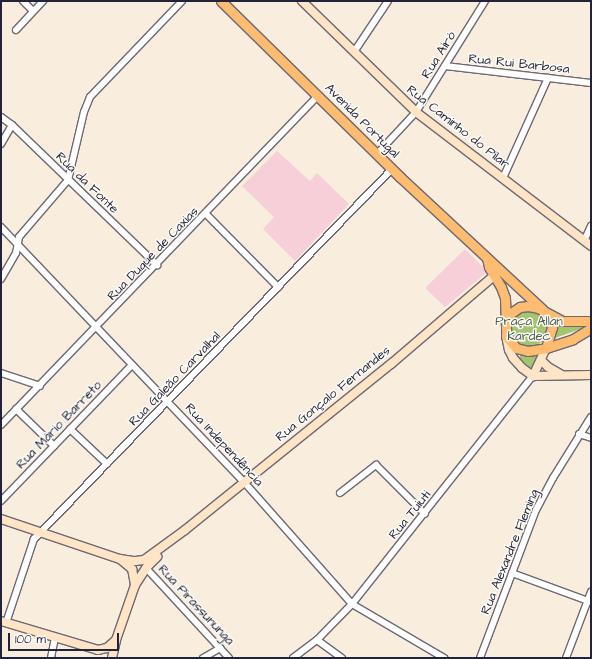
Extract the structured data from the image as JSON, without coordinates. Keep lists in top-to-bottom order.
{
  "streets": {
    "main road": ["Avenida Portugal", "Rua Caminho do Pilar", "Rua Gonçalo Fernandes"],
    "street": [
      "Rua Airó",
      "Rua Rui Barbosa",
      "Rua da Fonte",
      "Rua Duque de Caxias",
      "Rua Galeão Carvalhal",
      "Rua Mário Barreto",
      "Rua Independência",
      "Rua Tuiuti",
      "Rua Alexandre Fleming",
      "Rua Pirassununga"
    ]
  },
  "crossings": [
    ["Rua Airó", "Rua Rui Barbosa"],
    ["Rua Airó", "Avenida Portugal"],
    ["Rua Airó", "Rua Caminho do Pilar"],
    ["Avenida Portugal", "Rua Duque de Caxias"],
    ["Avenida Portugal", "Rua Galeão Carvalhal"],
    ["Avenida Portugal", "Rua Gonçalo Fernandes"],
    ["Avenida Portugal", "Rua Tuiuti"],
    ["Rua da Fonte", "Rua Duque de Caxias"],
    ["Rua Duque de Caxias", "Rua Independência"],
    ["Rua Galeão Carvalhal", "Rua Independência"],
    ["Rua Gonçalo Fernandes", "Rua Independência"],
    ["Rua Gonçalo Fernandes", "Rua Pirassununga"],
    ["Rua Mário Barreto", "Rua Independência"],
    ["Rua Independência", "Rua Tuiuti"]
  ],
  "parks": ["Praça Allan Kardec"],
  "scale_bar": "100 m"
}
